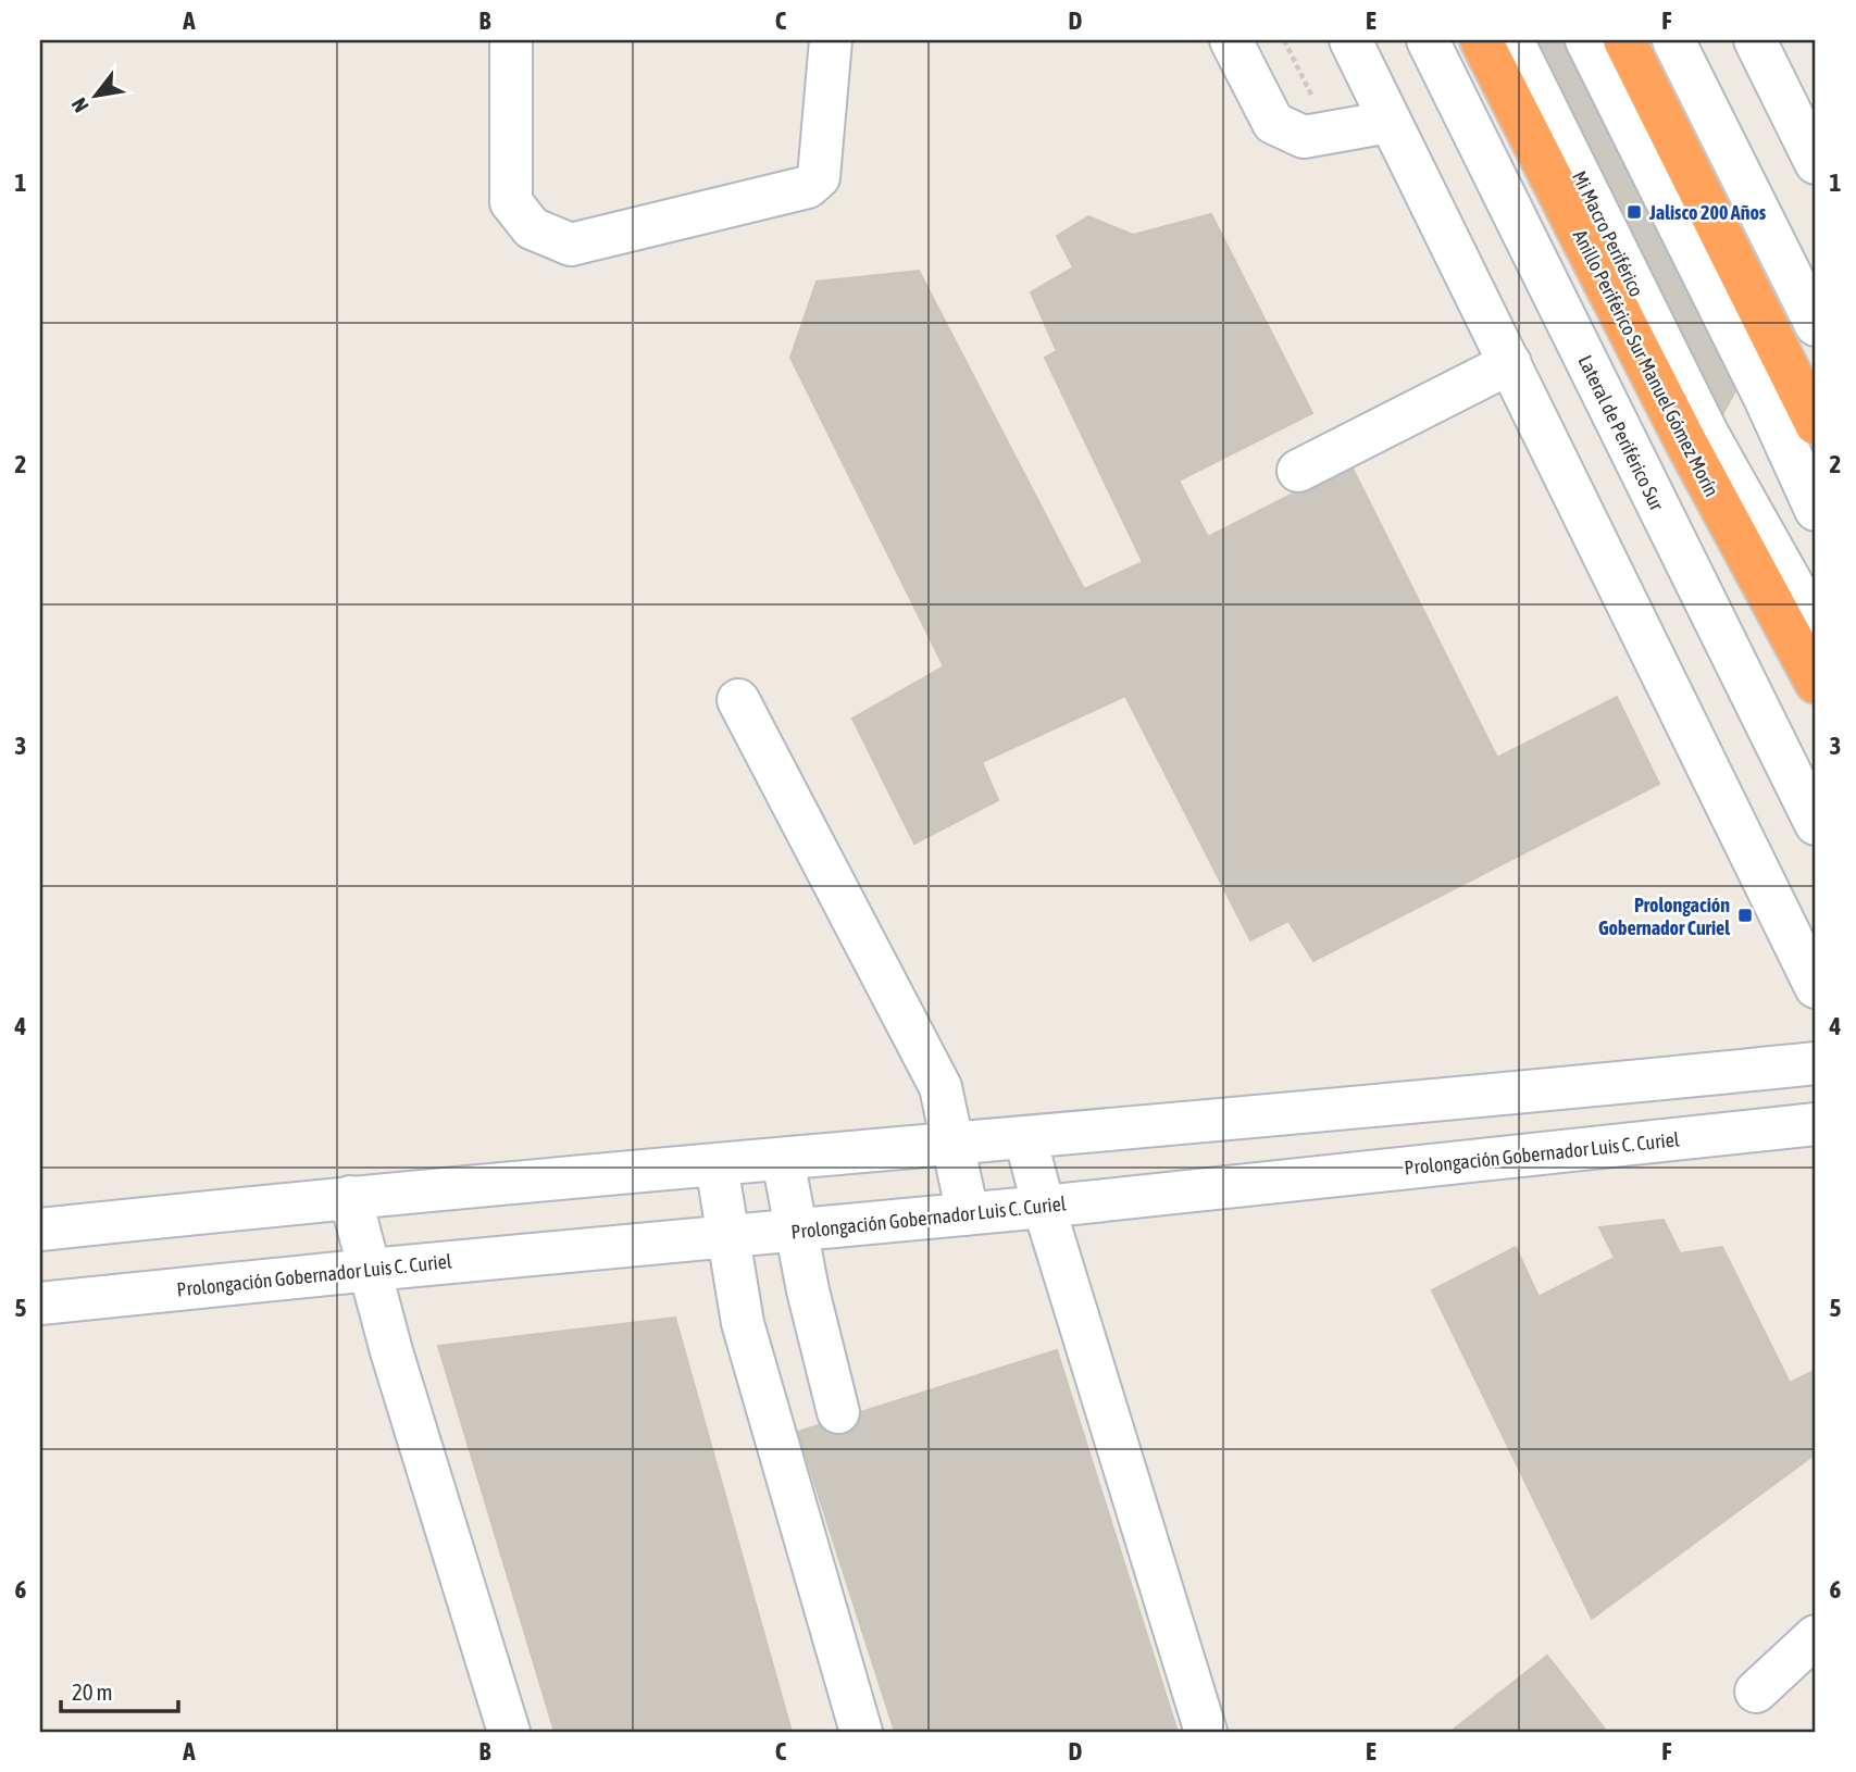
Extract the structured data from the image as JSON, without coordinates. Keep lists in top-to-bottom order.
{
  "streets": {
    "highway": ["Anillo Periférico Sur Manuel Gómez Morín"],
    "street": ["Mi Macro Periférico", "Lateral de Periférico Sur", "Prolongación Gobernador Luis C. Curiel"]
  },
  "places": {
    "transit": ["Jalisco 200 Años", "Prolongación Gobernador Curiel"]
  },
  "scale_bar": "20 m",
  "north": "bottom left",
  "grid": {
    "columns": [
      "A",
      "B",
      "C",
      "D",
      "E",
      "F"
    ],
    "rows": [
      "1",
      "2",
      "3",
      "4",
      "5",
      "6"
    ]
  }
}
